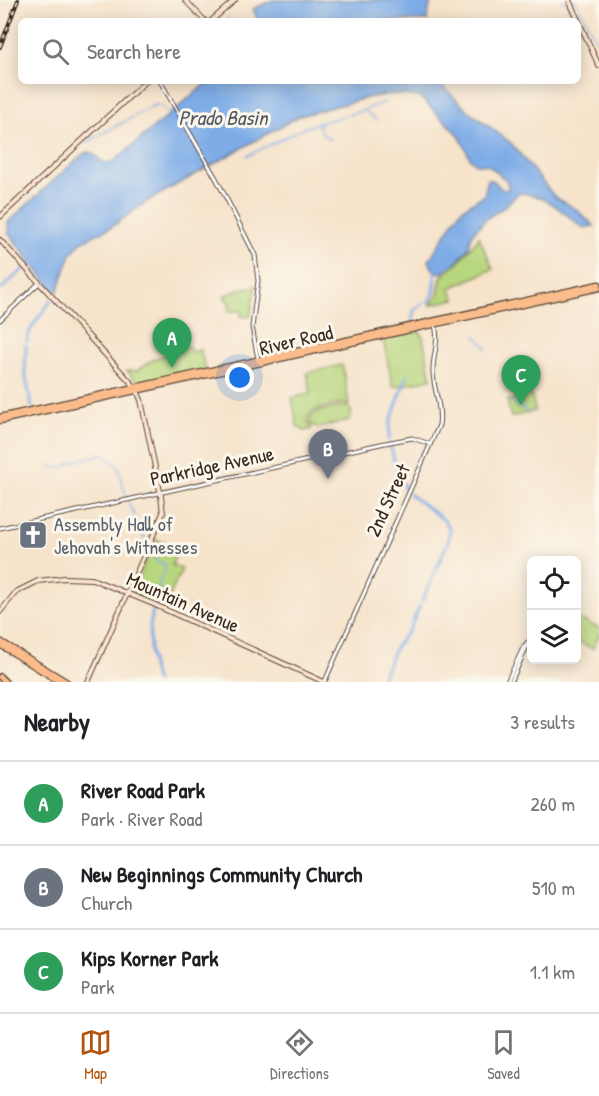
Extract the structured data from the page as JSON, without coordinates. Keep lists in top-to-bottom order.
{
  "streets": {
    "main road": ["River Road", "Mountain Avenue"],
    "street": ["Parkridge Avenue", "2nd Street"]
  },
  "crossings": [
    ["River Road", "2nd Street"],
    ["Parkridge Avenue", "2nd Street"],
    ["2nd Street", "Mountain Avenue"]
  ],
  "water": ["Prado Basin"],
  "places": {
    "church": ["Assembly Hall of Jehovah's Witnesses"]
  },
  "page": {
    "search": "Search here",
    "pins": ["A", "C", "B"],
    "heading": ["Nearby", "3 results"],
    "list": [
      {
        "mark": "A",
        "name": "River Road Park",
        "note": "Park · River Road",
        "value": "260 m"
      },
      {
        "mark": "B",
        "name": "New Beginnings Community Church",
        "note": "Church",
        "value": "510 m"
      },
      {
        "mark": "C",
        "name": "Kips Korner Park",
        "note": "Park",
        "value": "1.1 km"
      }
    ],
    "nav": ["Map", "Directions", "Saved"]
  }
}
